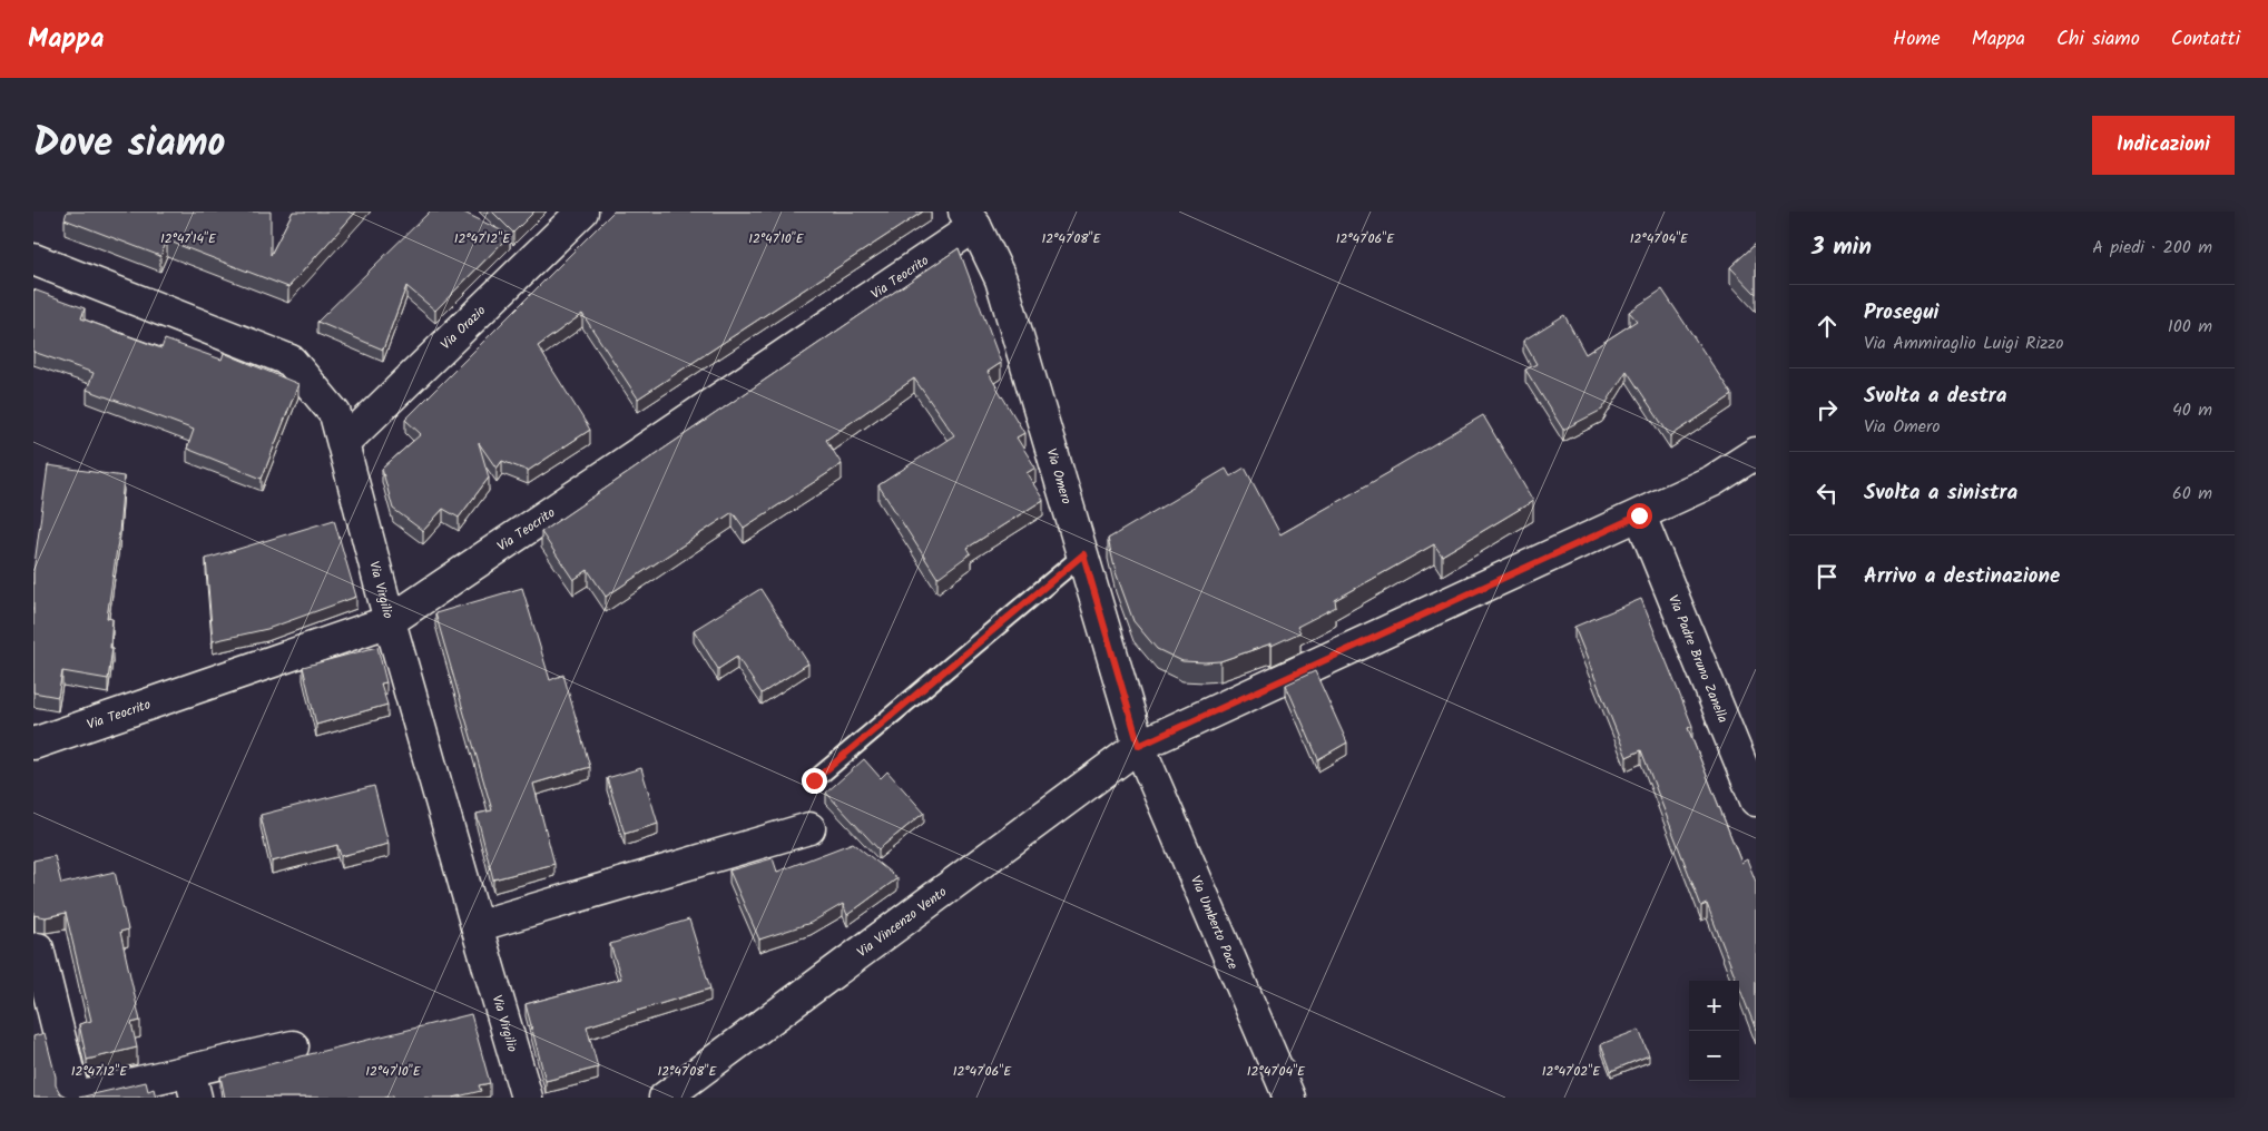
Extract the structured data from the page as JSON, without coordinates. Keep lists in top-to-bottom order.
{
  "streets": {
    "street": [
      "Via Teocrito",
      "Via Orazio",
      "Via Omero",
      "Via Virgilio",
      "Via Padre Bruno Zanella",
      "Via Vincenzo Vento",
      "Via Umberto Pace"
    ]
  },
  "crossings": [
    ["Via Teocrito", "Via Omero"],
    ["Via Teocrito", "Via Virgilio"],
    ["Via Orazio", "Via Virgilio"],
    ["Via Omero", "Via Vincenzo Vento"],
    ["Via Omero", "Via Umberto Pace"],
    ["Via Padre Bruno Zanella", "Via Vincenzo Vento"],
    ["Via Vincenzo Vento", "Via Umberto Pace"]
  ],
  "page": {
    "header": "Mappa",
    "nav": [
      "Home",
      "Mappa",
      "Chi siamo",
      "Contatti"
    ],
    "title": "Dove siamo",
    "buttons": "Indicazioni",
    "heading": ["3 min", "A piedi · 200 m"],
    "list": [
      ["Prosegui", "Via Ammiraglio Luigi Rizzo", "100 m"],
      ["Svolta a destra", "Via Omero", "40 m"],
      ["Svolta a sinistra", "60 m"],
      "Arrivo a destinazione"
    ],
    "map_buttons": ["+", "−"]
  },
  "coordinates": [
    "12°47'14\"E",
    "12°47'12\"E",
    "12°47'10\"E",
    "12°47'08\"E",
    "12°47'06\"E",
    "12°47'04\"E",
    "12°47'02\"E"
  ]
}
